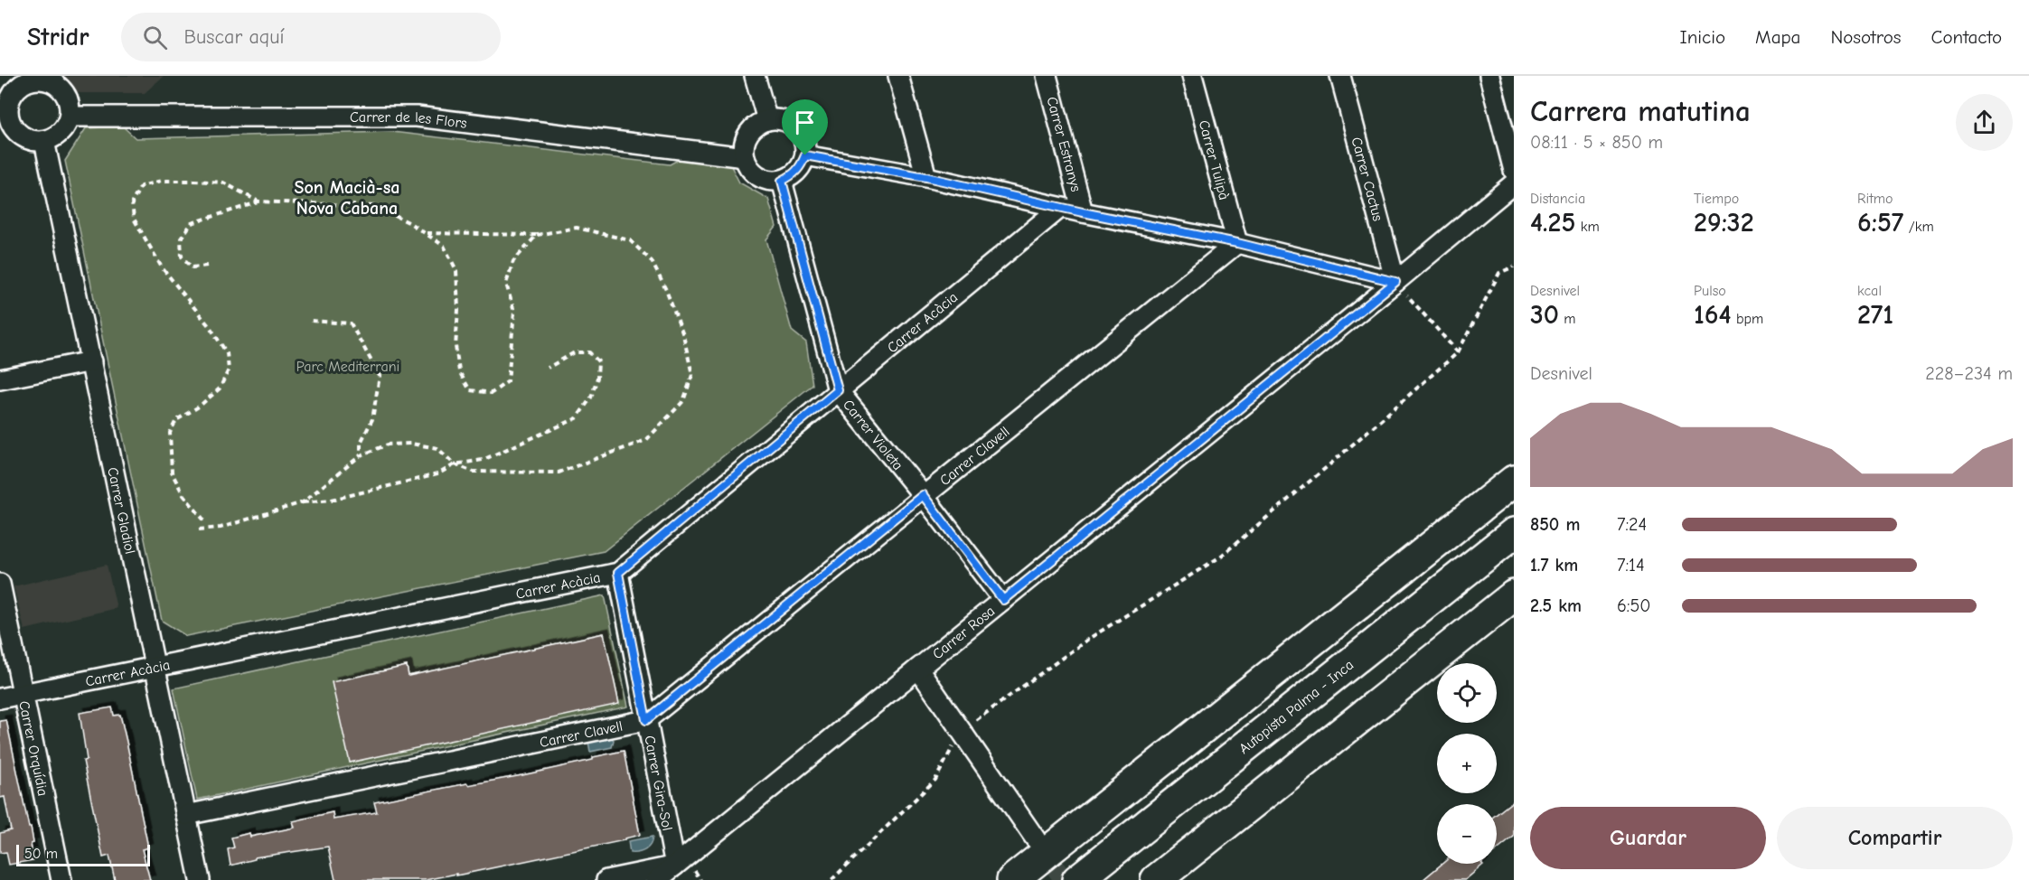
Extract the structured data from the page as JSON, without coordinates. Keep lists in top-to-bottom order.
{
  "streets": {
    "highway": ["Autopista Palma - Inca"],
    "street": [
      "Carrer de les Flors",
      "Carrer Estranys",
      "Carrer Tulipà",
      "Carrer Cactus",
      "Carrer Acàcia",
      "Carrer Violeta",
      "Carrer Clavell",
      "Carrer Gladiol",
      "Carrer Rosa",
      "Carrer Orquídia",
      "Carrer Gira-Sol"
    ]
  },
  "crossings": [
    ["Carrer de les Flors", "Carrer Violeta"],
    ["Carrer de les Flors", "Carrer Gladiol"],
    ["Carrer Tulipà", "Carrer Clavell"],
    ["Carrer Cactus", "Carrer Rosa"],
    ["Carrer Acàcia", "Carrer Violeta"],
    ["Carrer Acàcia", "Carrer Gladiol"],
    ["Carrer Acàcia", "Carrer Orquídia"],
    ["Carrer Acàcia", "Carrer Gira-Sol"],
    ["Carrer Violeta", "Carrer Clavell"],
    ["Carrer Violeta", "Carrer Rosa"],
    ["Carrer Clavell", "Carrer Gladiol"],
    ["Carrer Clavell", "Carrer Gira-Sol"],
    ["Carrer Rosa", "Carrer Gira-Sol"]
  ],
  "districts": ["Son Macià-sa Nova Cabana"],
  "parks": ["Parc Mediterrani"],
  "scale_bar": "50 m",
  "page": {
    "header": "Stridr",
    "search": "Buscar aquí",
    "nav": [
      "Inicio",
      "Mapa",
      "Nosotros",
      "Contacto"
    ],
    "heading": ["Carrera matutina", "08:11 · 5 × 850 m"],
    "stats": [
      ["Distancia", "4.25 km"],
      ["Tiempo", "29:32"],
      ["Ritmo", "6:57 /km"],
      ["Desnivel", "30 m"],
      ["Pulso", "164 bpm"],
      ["kcal", "271"]
    ],
    "chart": ["Desnivel", "228–234 m"],
    "list": [
      {
        "name": "850 m",
        "note": "7:24"
      },
      {
        "name": "1.7 km",
        "note": "7:14"
      },
      {
        "name": "2.5 km",
        "note": "6:50"
      }
    ],
    "map_buttons": ["+", "−"],
    "buttons": ["Guardar", "Compartir"],
    "scale": "50 m"
  }
}
